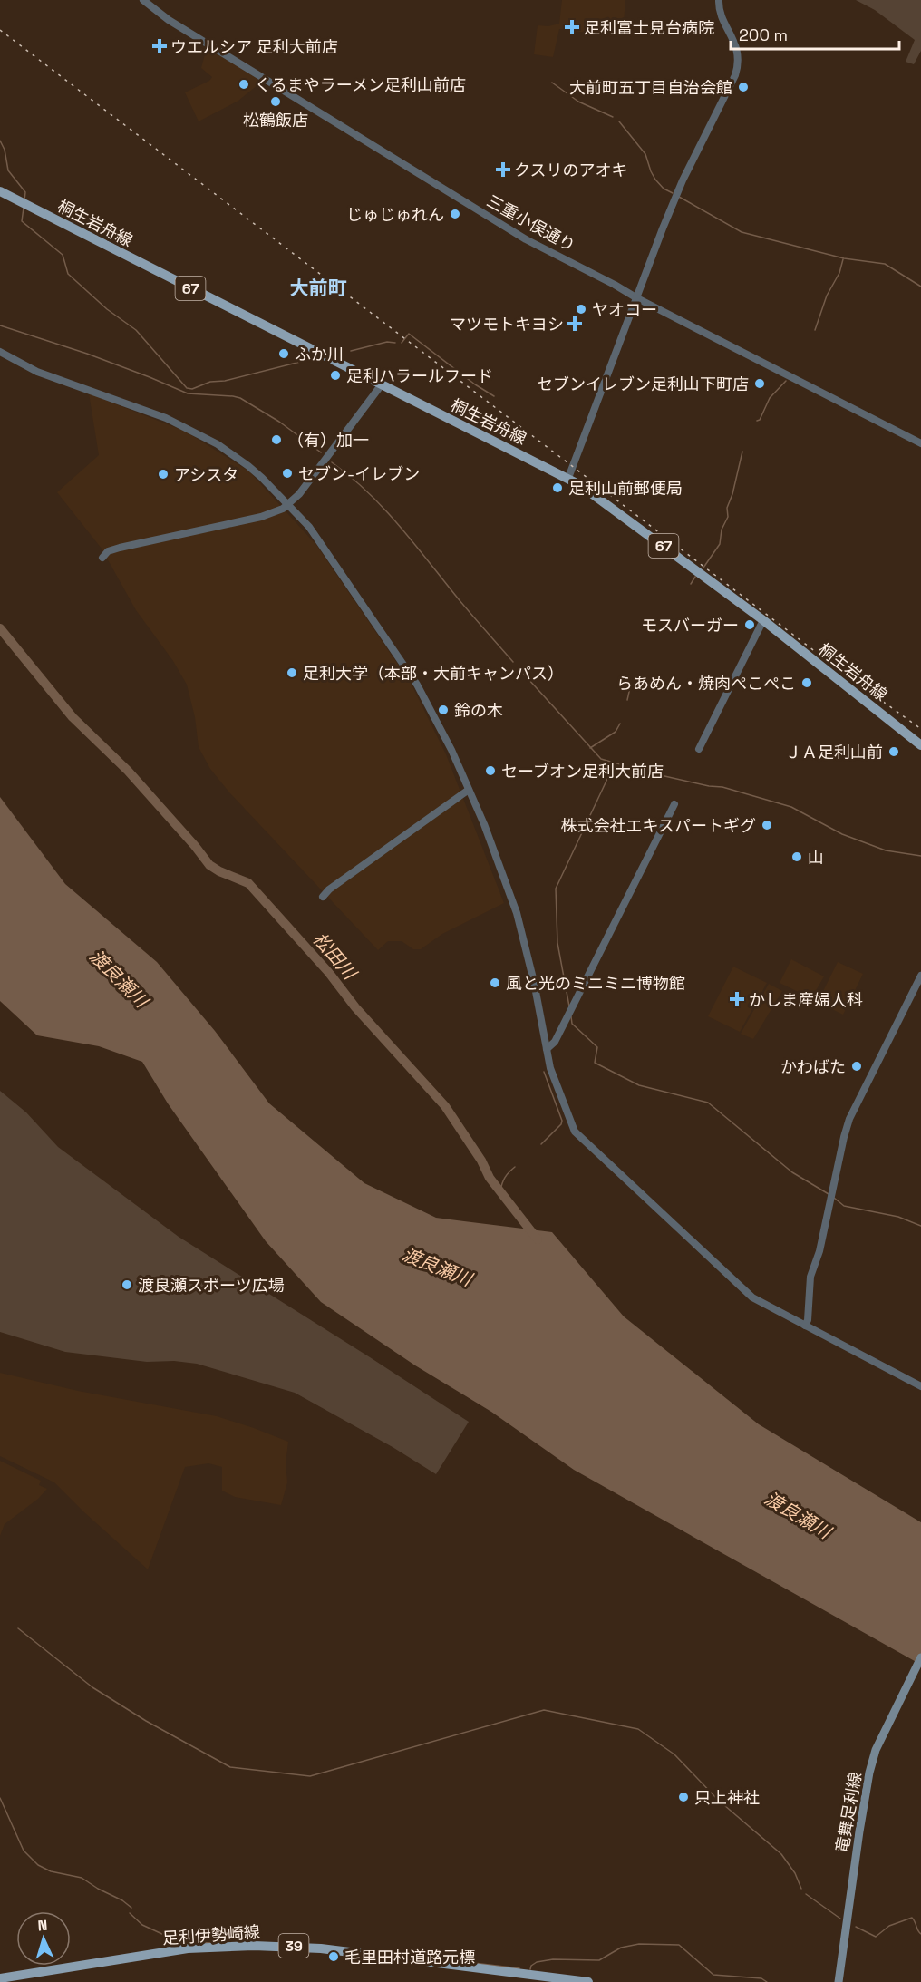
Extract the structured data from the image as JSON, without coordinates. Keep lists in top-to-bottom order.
{
  "streets": {
    "main road": [
      "桐生岩舟線",
      "67",
      "竜舞足利線",
      "足利伊勢崎線",
      "39"
    ],
    "street": ["三重小俣通り"]
  },
  "districts": ["大前町"],
  "water": ["松田川", "渡良瀬川"],
  "places": {
    "health": [
      "足利富士見台病院",
      "ウエルシア 足利大前店",
      "クスリのアオキ",
      "マツモトキヨシ",
      "かしま産婦人科"
    ],
    "other": [
      "くるまやラーメン足利山前店",
      "大前町五丁目自治会館",
      "松鶴飯店",
      "じゅじゅれん",
      "ヤオコー",
      "ふか川",
      "足利ハラールフード",
      "セブンイレブン足利山下町店",
      "（有）加一",
      "セブン-イレブン",
      "アシスタ",
      "足利山前郵便局",
      "モスバーガー",
      "足利大学（本部・大前キャンパス）",
      "らあめん・焼肉ぺこぺこ",
      "鈴の木",
      "ＪＡ足利山前",
      "セーブオン足利大前店",
      "株式会社エキスパートギグ",
      "山",
      "風と光のミニミニ博物館",
      "かわばた",
      "渡良瀬スポーツ広場",
      "只上神社",
      "毛里田村道路元標"
    ]
  },
  "scale_bar": "200 m",
  "north": "top"
}
